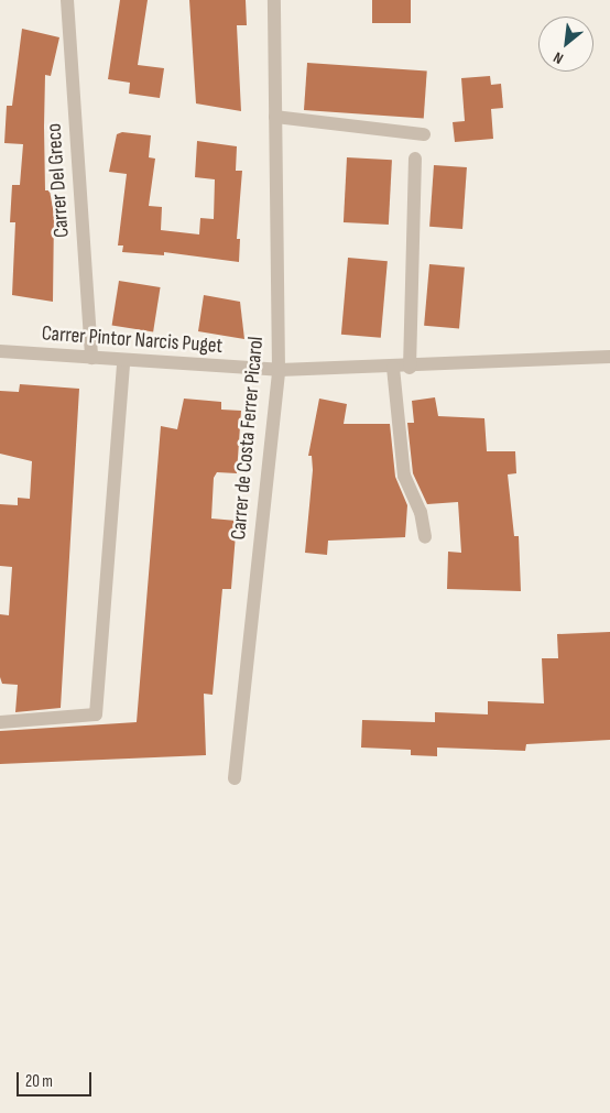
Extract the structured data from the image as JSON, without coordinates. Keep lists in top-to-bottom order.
{
  "streets": {
    "street": ["Carrer Del Greco", "Carrer Pintor Narcis Puget", "Carrer de Costa Ferrer Picarol"]
  },
  "crossings": [
    ["Carrer Del Greco", "Carrer Pintor Narcis Puget"],
    ["Carrer Pintor Narcis Puget", "Carrer de Costa Ferrer Picarol"]
  ],
  "scale_bar": "20 m",
  "north": "bottom left"
}
